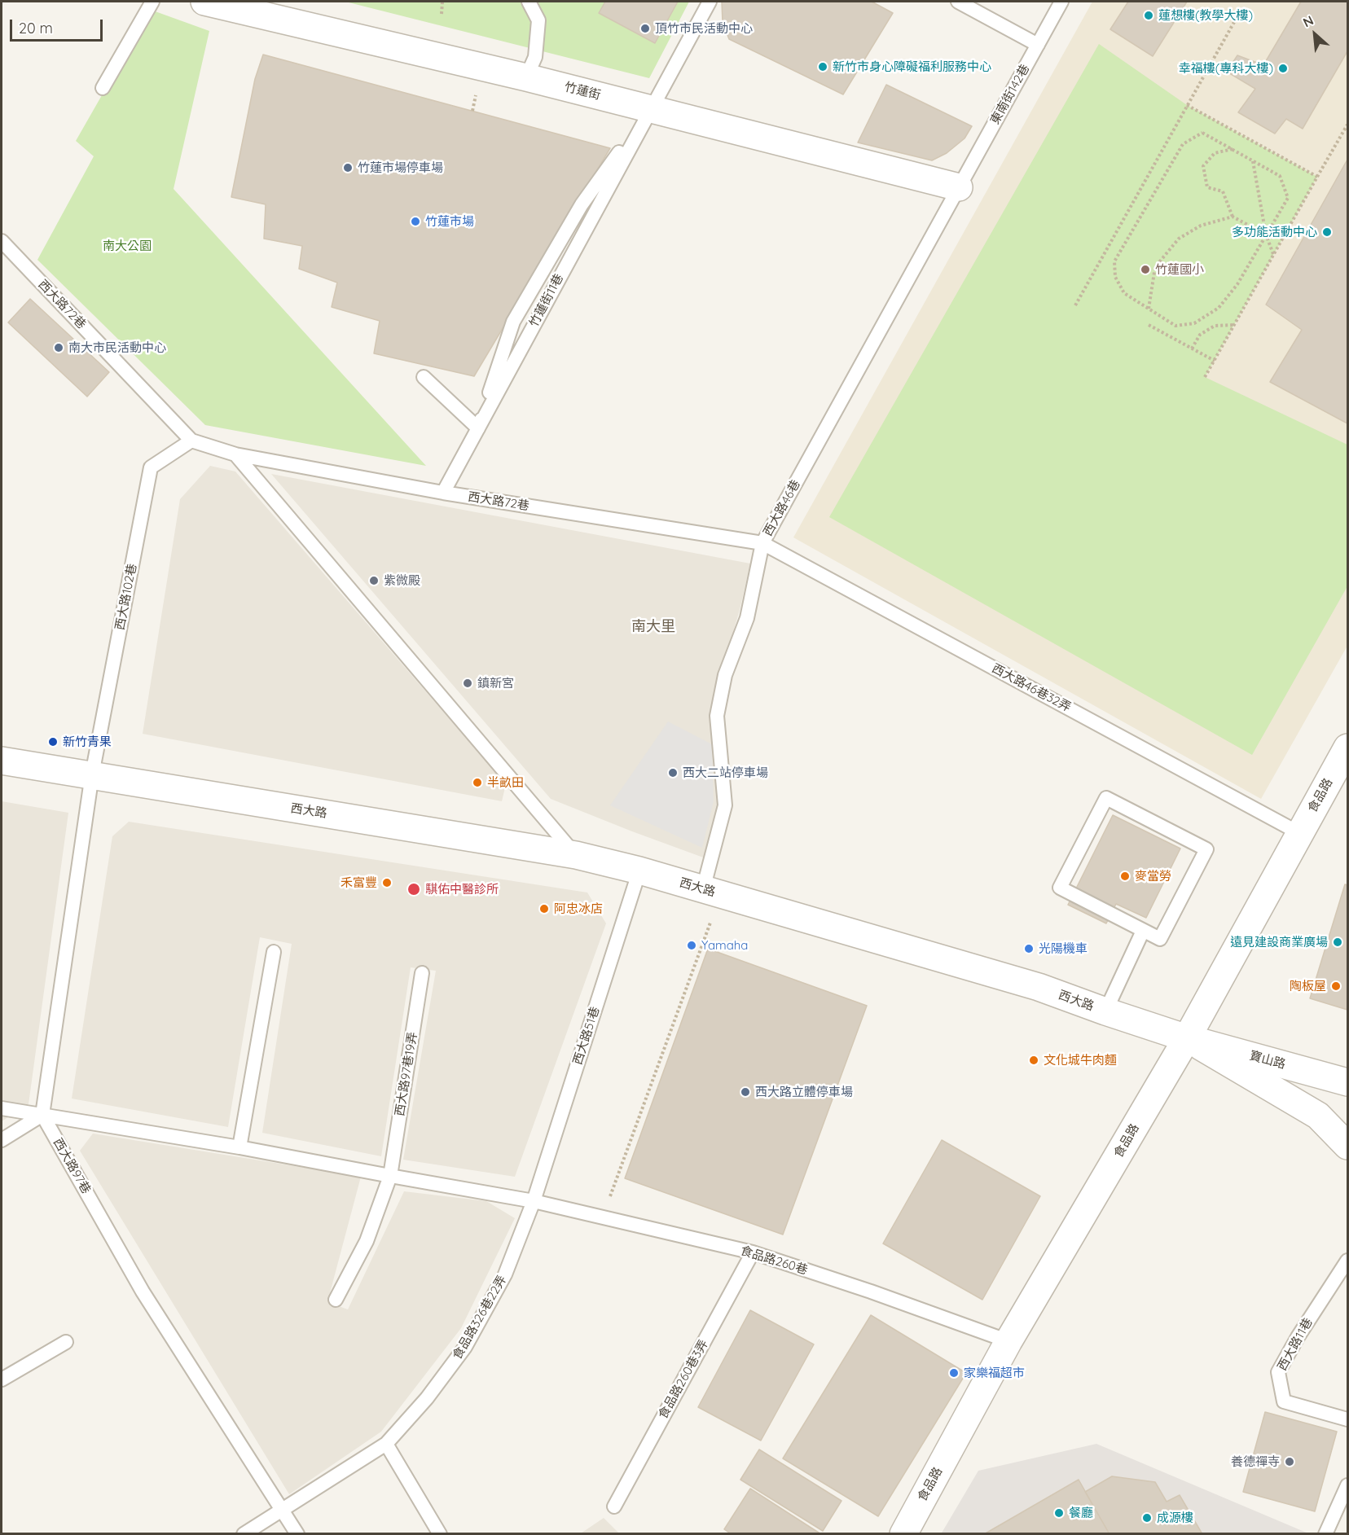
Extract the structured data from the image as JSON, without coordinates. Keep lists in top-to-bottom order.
{
  "streets": {
    "street": [
      "竹蓮街",
      "食品路",
      "西大路",
      "寶山路"
    ],
    "lane": [
      "東南街142巷",
      "竹蓮街11巷",
      "西大路72巷",
      "西大路46巷",
      "西大路102巷",
      "西大路46巷32弄",
      "西大路51巷",
      "西大路97巷19弄",
      "西大路97巷",
      "食品路260巷",
      "食品路326巷22弄",
      "西大路11巷",
      "食品路260巷3弄"
    ]
  },
  "crossings": [
    ["竹蓮街", "東南街142巷"],
    ["竹蓮街", "竹蓮街11巷"],
    ["竹蓮街", "西大路46巷"],
    ["東南街142巷", "西大路46巷"],
    ["竹蓮街11巷", "西大路72巷"],
    ["西大路72巷", "西大路46巷"],
    ["西大路72巷", "西大路102巷"],
    ["西大路72巷", "西大路46巷32弄"],
    ["西大路46巷", "西大路46巷32弄"],
    ["西大路46巷", "西大路"],
    ["西大路102巷", "西大路"],
    ["西大路46巷32弄", "食品路"],
    ["食品路", "西大路"],
    ["食品路", "寶山路"],
    ["食品路", "食品路260巷"],
    ["西大路", "西大路51巷"],
    ["西大路", "寶山路"],
    ["西大路51巷", "食品路260巷"],
    ["西大路51巷", "食品路326巷22弄"],
    ["西大路97巷", "食品路326巷22弄"],
    ["食品路260巷", "食品路326巷22弄"],
    ["食品路260巷", "食品路260巷3弄"]
  ],
  "districts": ["南大里"],
  "parks": ["南大公園"],
  "places": [
    "蓮想樓(教學大樓)",
    "頂竹市民活動中心",
    "新竹市身心障礙福利服務中心",
    "幸福樓(專科大樓)",
    "竹蓮市場停車場",
    "竹蓮市場",
    "多功能活動中心",
    "竹蓮國小",
    "南大市民活動中心",
    "紫微殿",
    "鎮新宮",
    "新竹青果",
    "西大二站停車場",
    "半畝田",
    "麥當勞",
    "禾富豐",
    "騏佑中醫診所",
    "阿忠冰店",
    "遠見建設商業廣場",
    "Yamaha",
    "光陽機車",
    "陶板屋",
    "文化城牛肉麵",
    "西大路立體停車場",
    "家樂福超市",
    "養德禪寺",
    "餐廳",
    "成源樓"
  ],
  "scale_bar": "20 m",
  "north": "top left"
}
